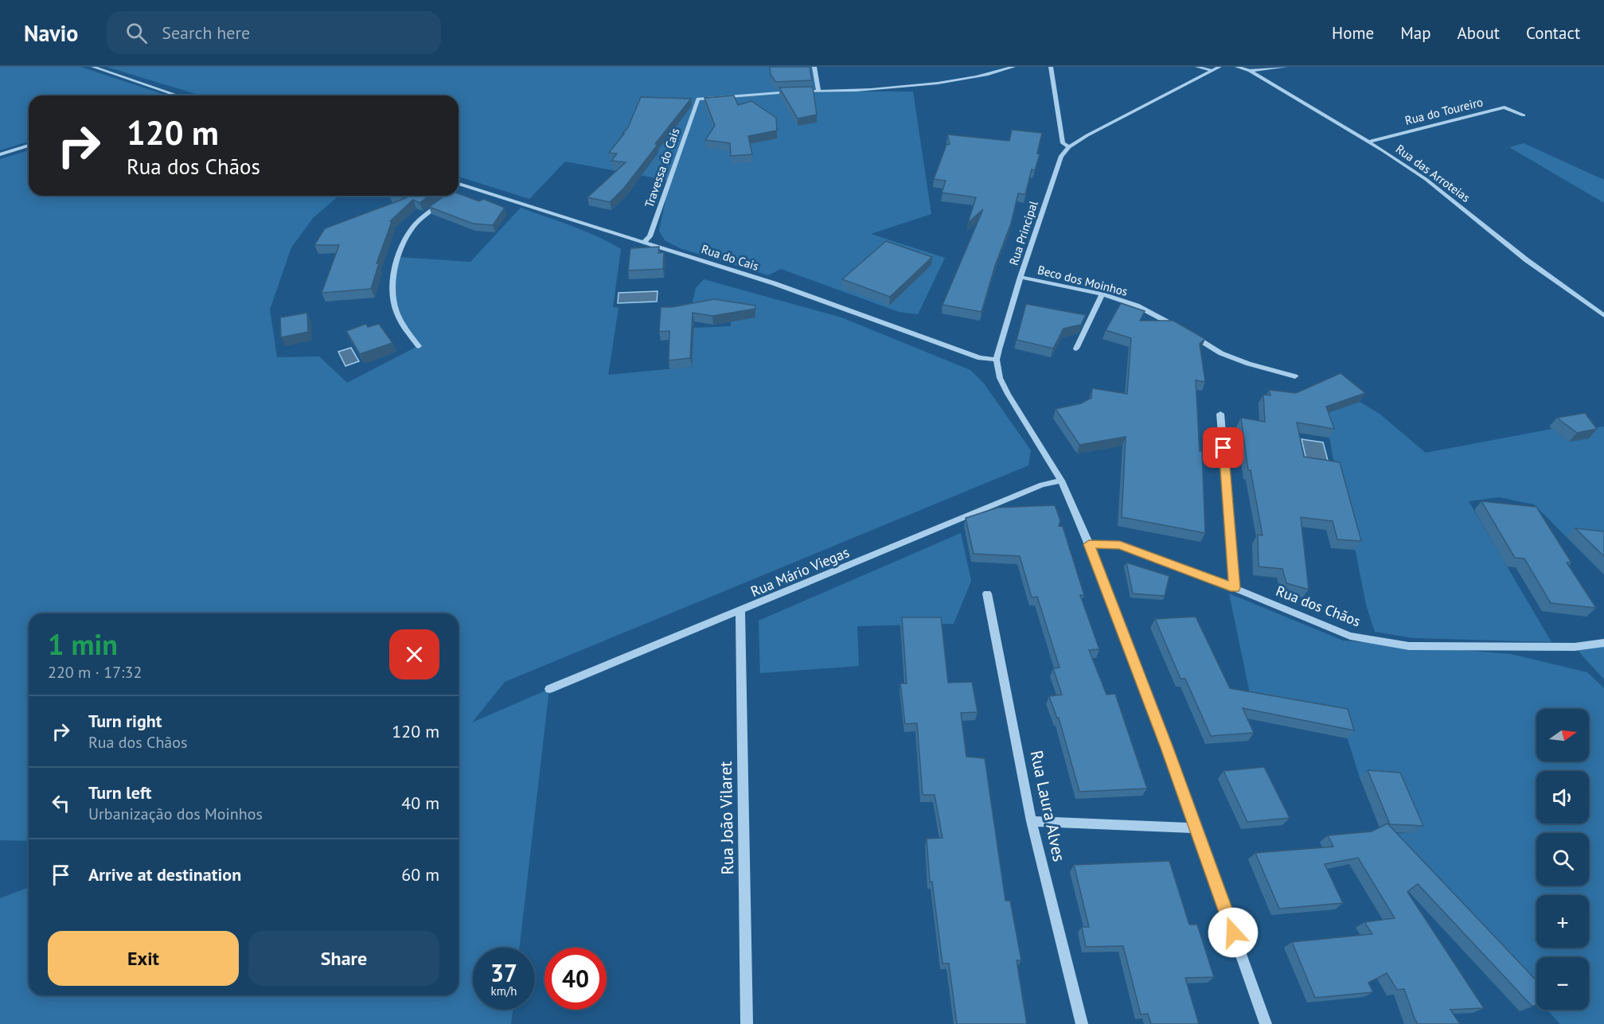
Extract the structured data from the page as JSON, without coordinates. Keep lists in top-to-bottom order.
{
  "streets": {
    "street": [
      "Rua do Toureiro",
      "Travessa do Cais",
      "Rua das Arroteias",
      "Rua Principal",
      "Rua do Cais",
      "Beco dos Moinhos",
      "Rua Mário Viegas",
      "Rua dos Chãos",
      "Rua Laura Alves",
      "Rua João Vilaret"
    ]
  },
  "crossings": [
    ["Rua do Toureiro", "Rua das Arroteias"],
    ["Travessa do Cais", "Rua do Cais"],
    ["Rua Principal", "Rua do Cais"],
    ["Rua Principal", "Beco dos Moinhos"],
    ["Rua Principal", "Rua Mário Viegas"],
    ["Rua Principal", "Rua dos Chãos"],
    ["Rua Mário Viegas", "Rua João Vilaret"]
  ],
  "north": "right",
  "page": {
    "header": "Navio",
    "search": "Search here",
    "nav": [
      "Home",
      "Map",
      "About",
      "Contact"
    ],
    "turn": ["120 m", "Rua dos Chãos"],
    "heading": ["1 min", "220 m · 17:32"],
    "list": [
      {
        "name": "Turn right",
        "note": "Rua dos Chãos",
        "value": "120 m"
      },
      {
        "name": "Turn left",
        "note": "Urbanização dos Moinhos",
        "value": "40 m"
      },
      {
        "name": "Arrive at destination",
        "value": "60 m"
      }
    ],
    "map_buttons": ["+", "−"],
    "buttons": ["Exit", "Share"],
    "speed": "37 km/h",
    "limit": "40"
  }
}
